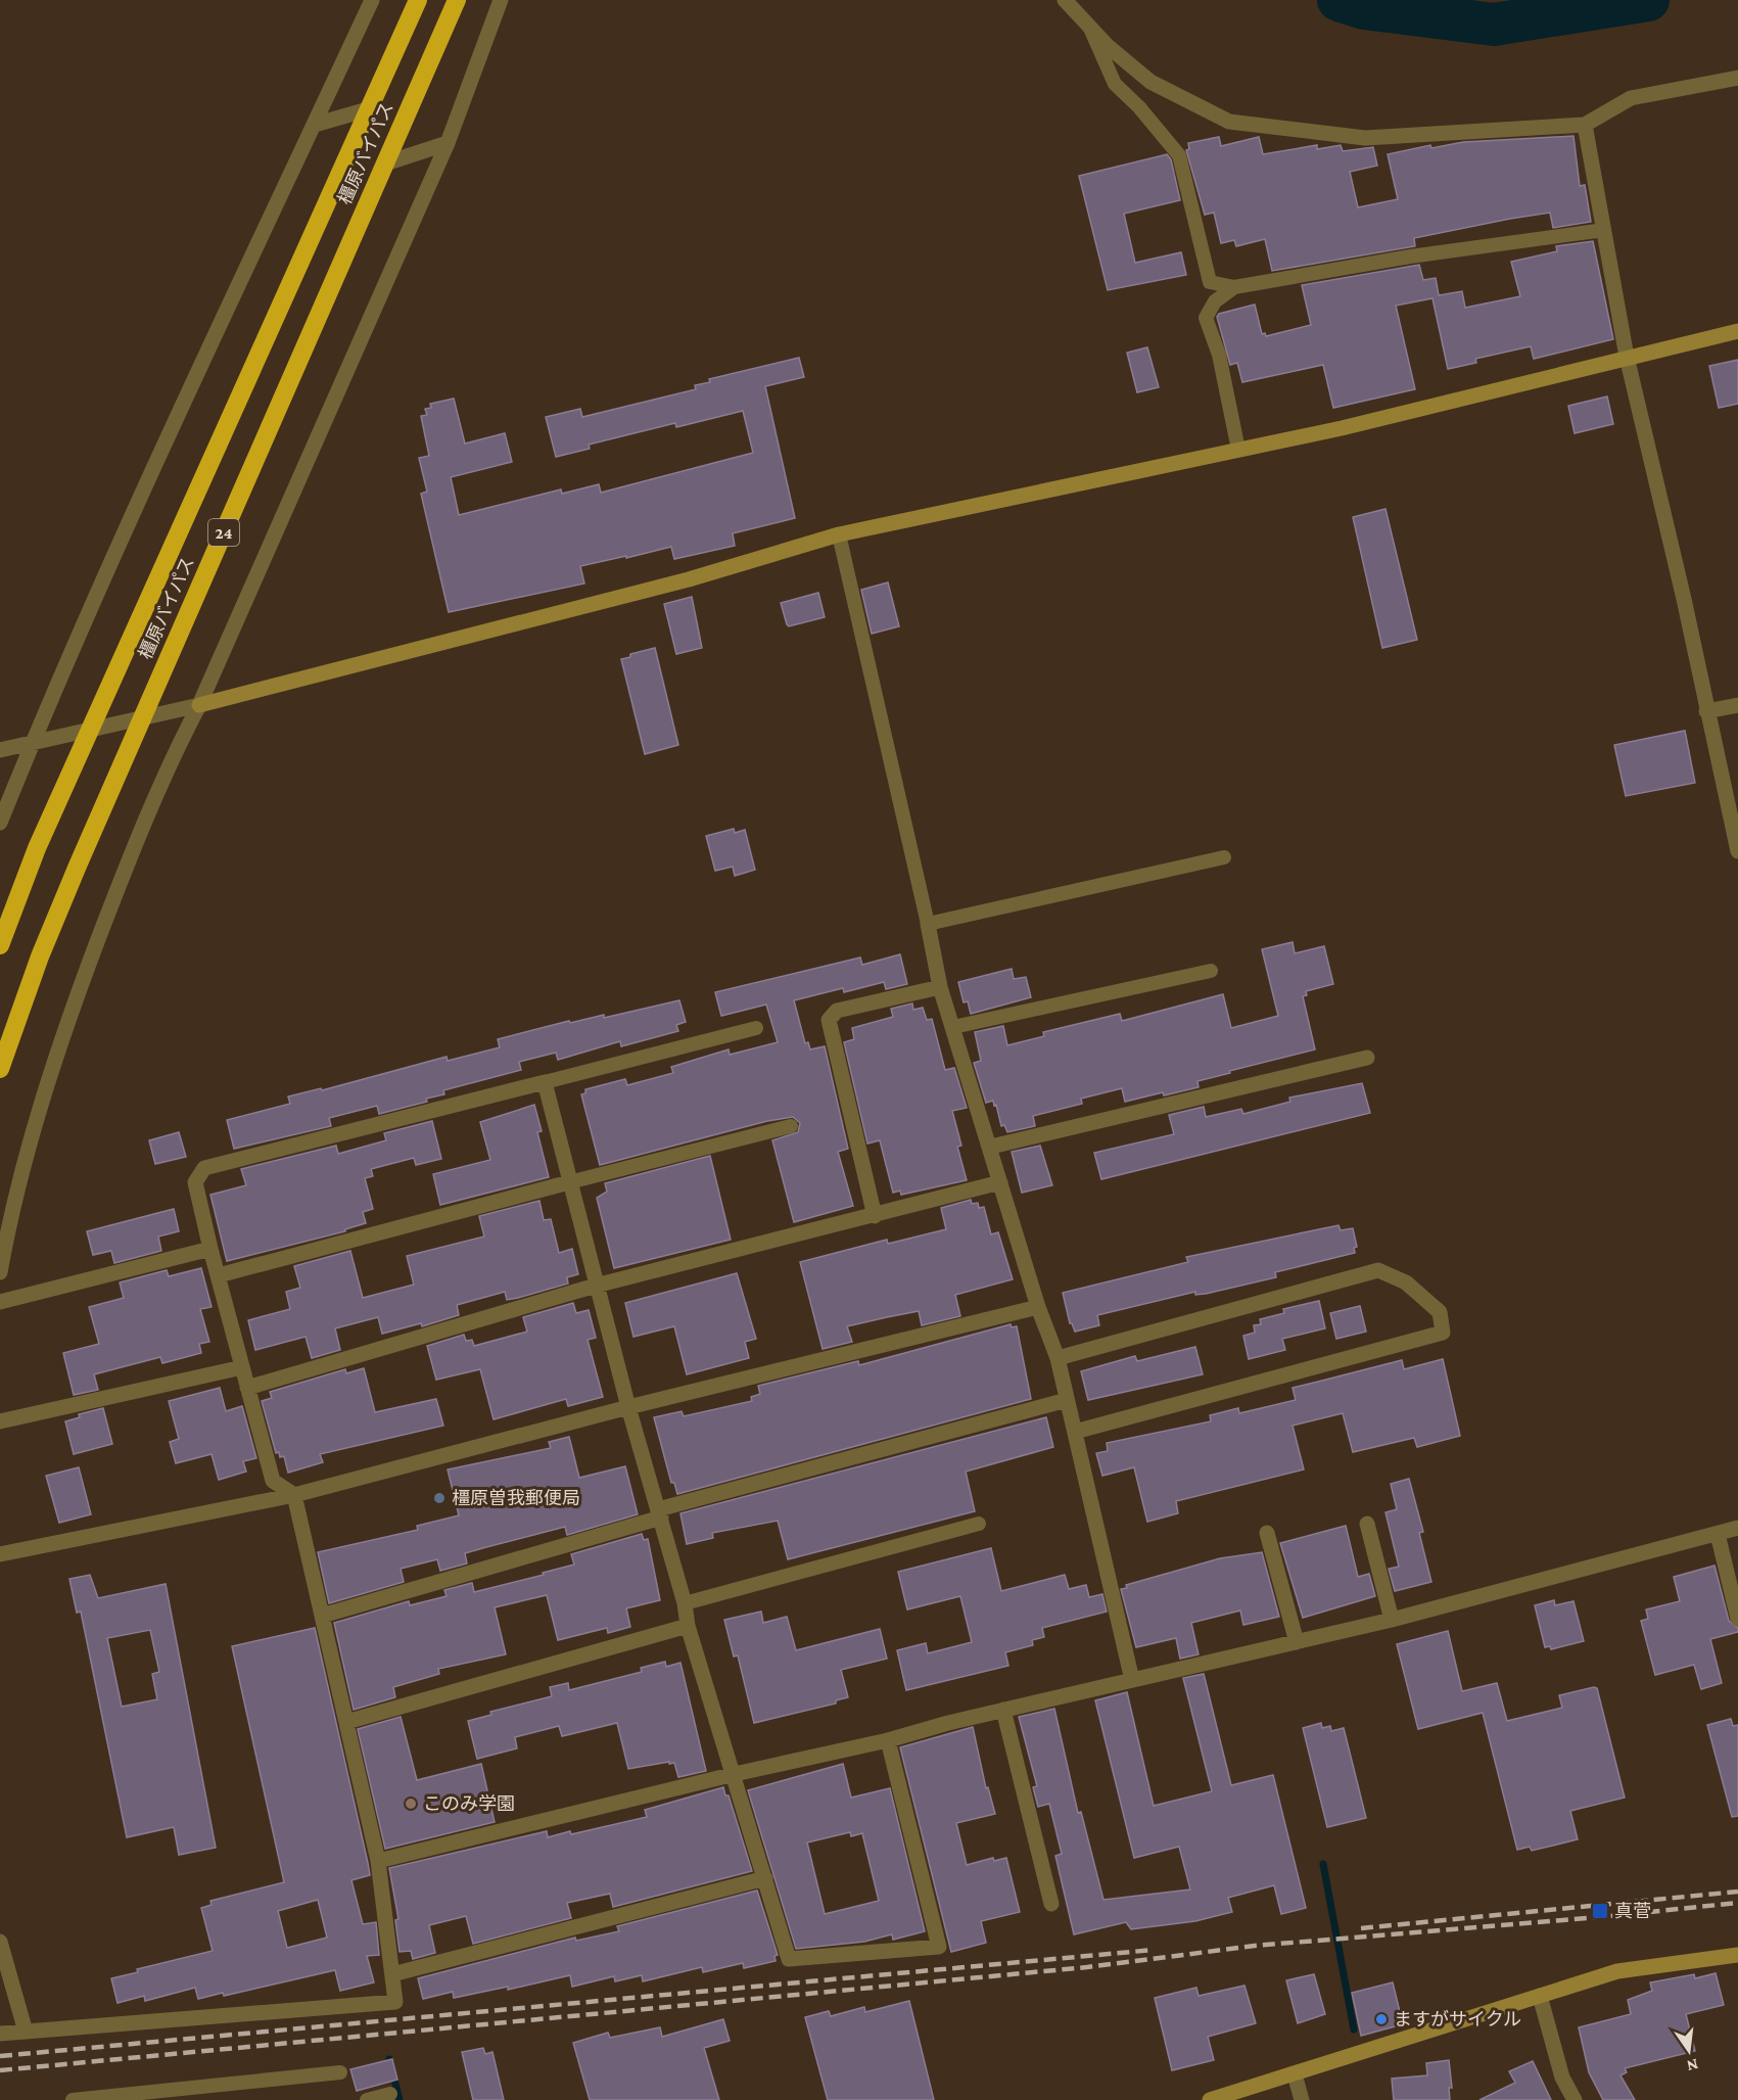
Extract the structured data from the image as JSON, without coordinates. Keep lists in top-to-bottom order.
{
  "streets": {
    "highway": ["橿原バイパス", "24"]
  },
  "places": {
    "other": ["橿原曽我郵便局", "このみ学園", "ますがサイクル"],
    "transit": ["真菅"]
  },
  "north": "bottom"
}
